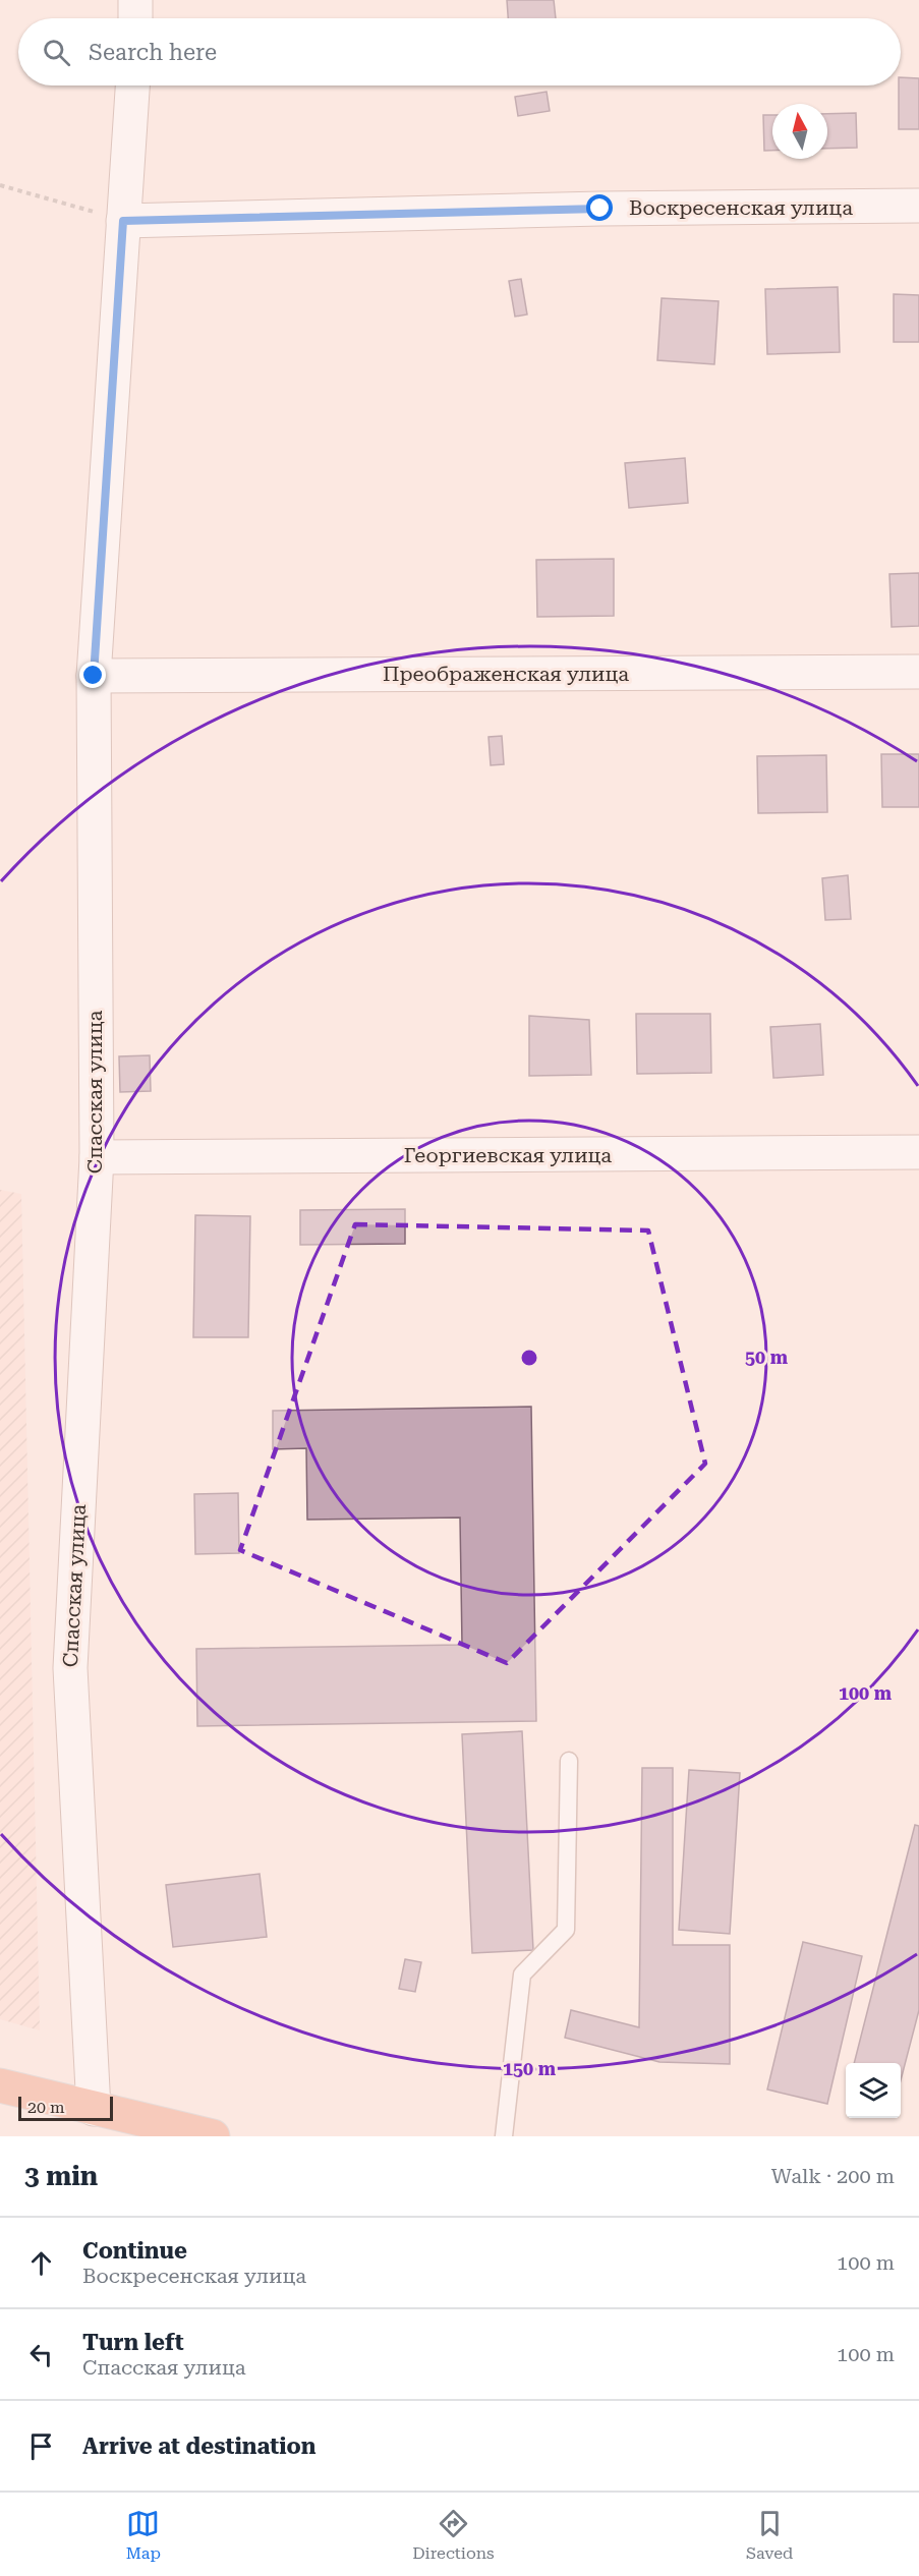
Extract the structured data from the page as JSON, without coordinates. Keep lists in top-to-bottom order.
{
  "streets": {
    "street": [
      "Воскресенская улица",
      "Преображенская улица",
      "Спасская улица",
      "Георгиевская улица"
    ]
  },
  "crossings": [
    ["Воскресенская улица", "Спасская улица"],
    ["Преображенская улица", "Спасская улица"],
    ["Спасская улица", "Георгиевская улица"]
  ],
  "scale_bar": "20 m",
  "north": "top",
  "page": {
    "search": "Search here",
    "scale": "20 m",
    "heading": ["3 min", "Walk · 200 m"],
    "list": [
      ["Continue", "Воскресенская улица", "100 m"],
      ["Turn left", "Спасская улица", "100 m"],
      "Arrive at destination"
    ],
    "nav": ["Map", "Directions", "Saved"]
  },
  "rings": ["50 m", "100 m", "150 m"]
}
